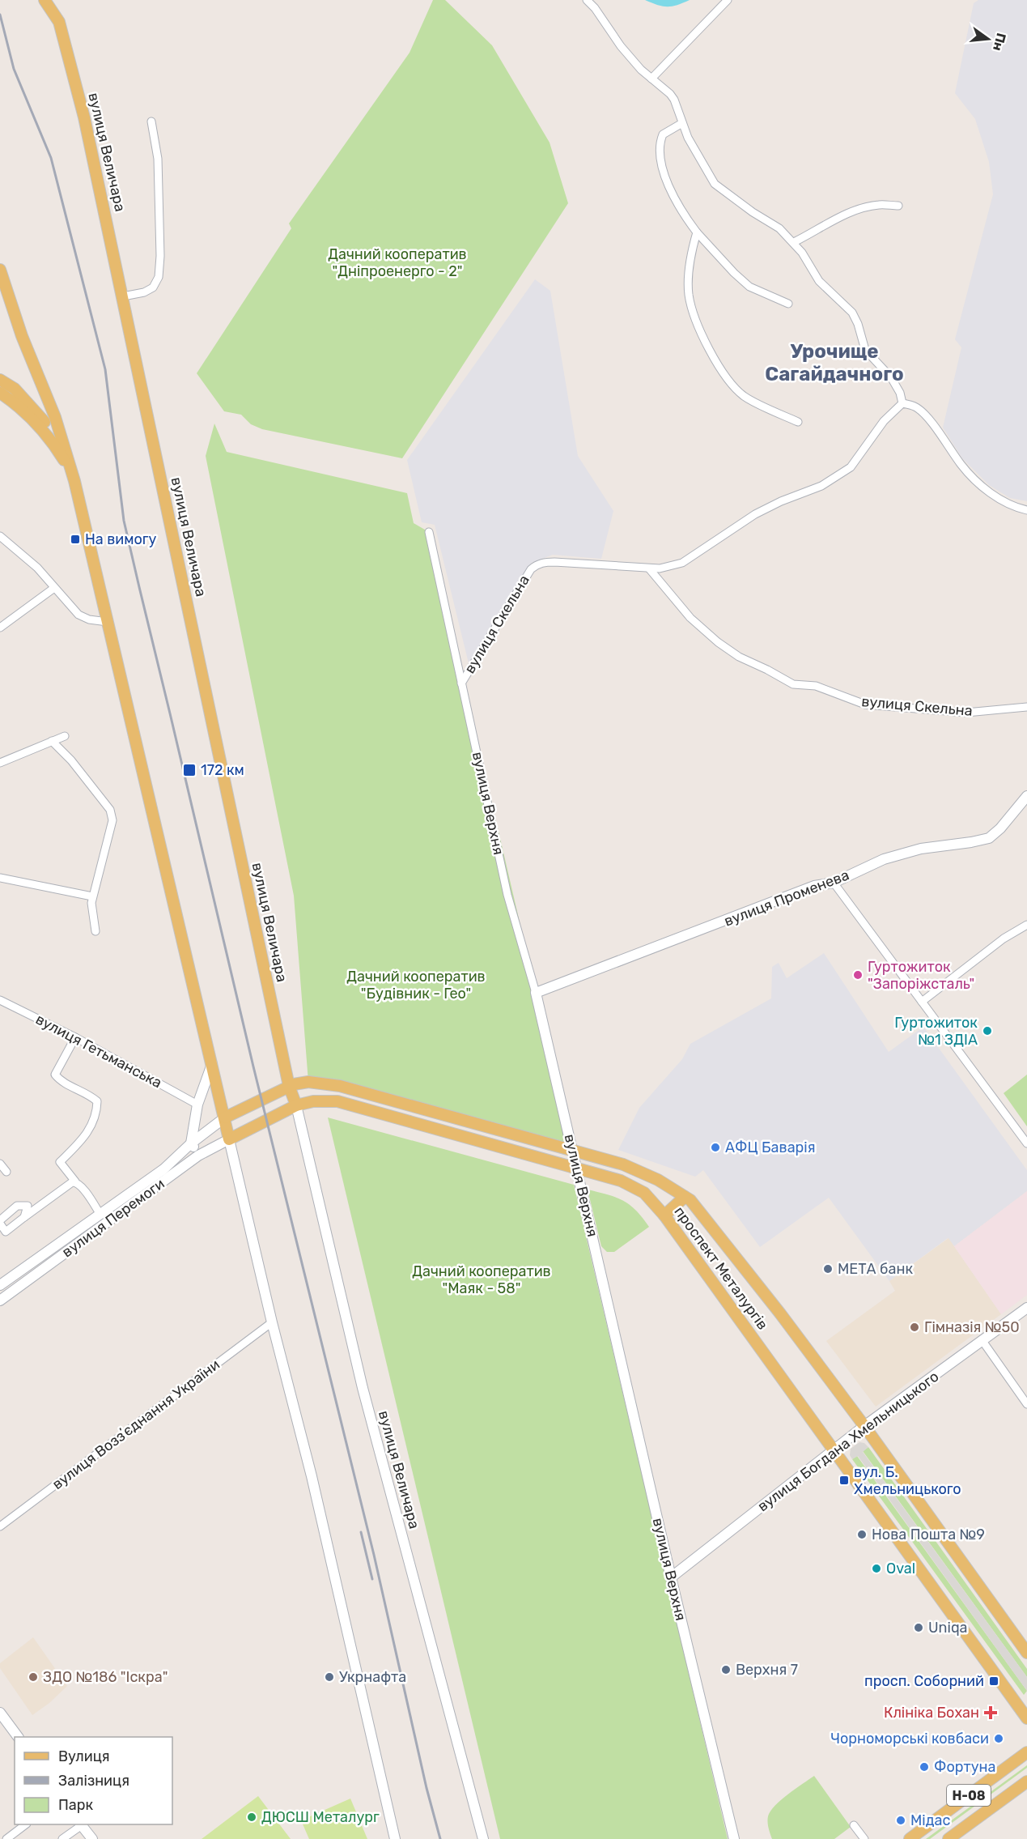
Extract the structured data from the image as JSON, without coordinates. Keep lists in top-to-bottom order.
{
  "streets": {
    "main road": ["вулиця Величара", "проспект Металургів", "Н-08"],
    "street": [
      "вулиця Скельна",
      "вулиця Верхня",
      "вулиця Променева",
      "вулиця Гетьманська",
      "вулиця Перемоги",
      "вулиця Воззʼєднання України",
      "вулиця Богдана Хмельницького"
    ]
  },
  "crossings": [
    ["вулиця Величара", "проспект Металургів"],
    ["вулиця Скельна", "вулиця Верхня"],
    ["вулиця Верхня", "вулиця Променева"],
    ["вулиця Верхня", "проспект Металургів"],
    ["вулиця Верхня", "вулиця Богдана Хмельницького"],
    ["вулиця Перемоги", "проспект Металургів"],
    ["проспект Металургів", "вулиця Богдана Хмельницького"]
  ],
  "districts": ["Урочище Сагайдачного"],
  "parks": ["Дачний кооператив \"Дніпроенерго - 2\"", "Дачний кооператив \"Будівник - Гео\"", "Дачний кооператив \"Маяк - 58\""],
  "places": {
    "transit": [
      "На вимогу",
      "172 км",
      "вул. Б. Хмельницького",
      "просп. Соборний"
    ],
    "other": [
      "Гуртожиток \"Запоріжсталь\"",
      "Гуртожиток №1 ЗДІА",
      "АФЦ Баварiя",
      "МЕТА банк",
      "Гімназія №50",
      "Нова Пошта №9",
      "Oval",
      "Uniqa",
      "Верхня 7",
      "ЗДО №186 \"Іскра\"",
      "Укрнафта",
      "Чорноморські ковбаси",
      "Фортуна",
      "ДЮСШ Металург",
      "Мідас"
    ],
    "health": ["Клініка Бохан"]
  },
  "legend": ["Вулиця", "Залізниця", "Парк"],
  "north": "right"
}
